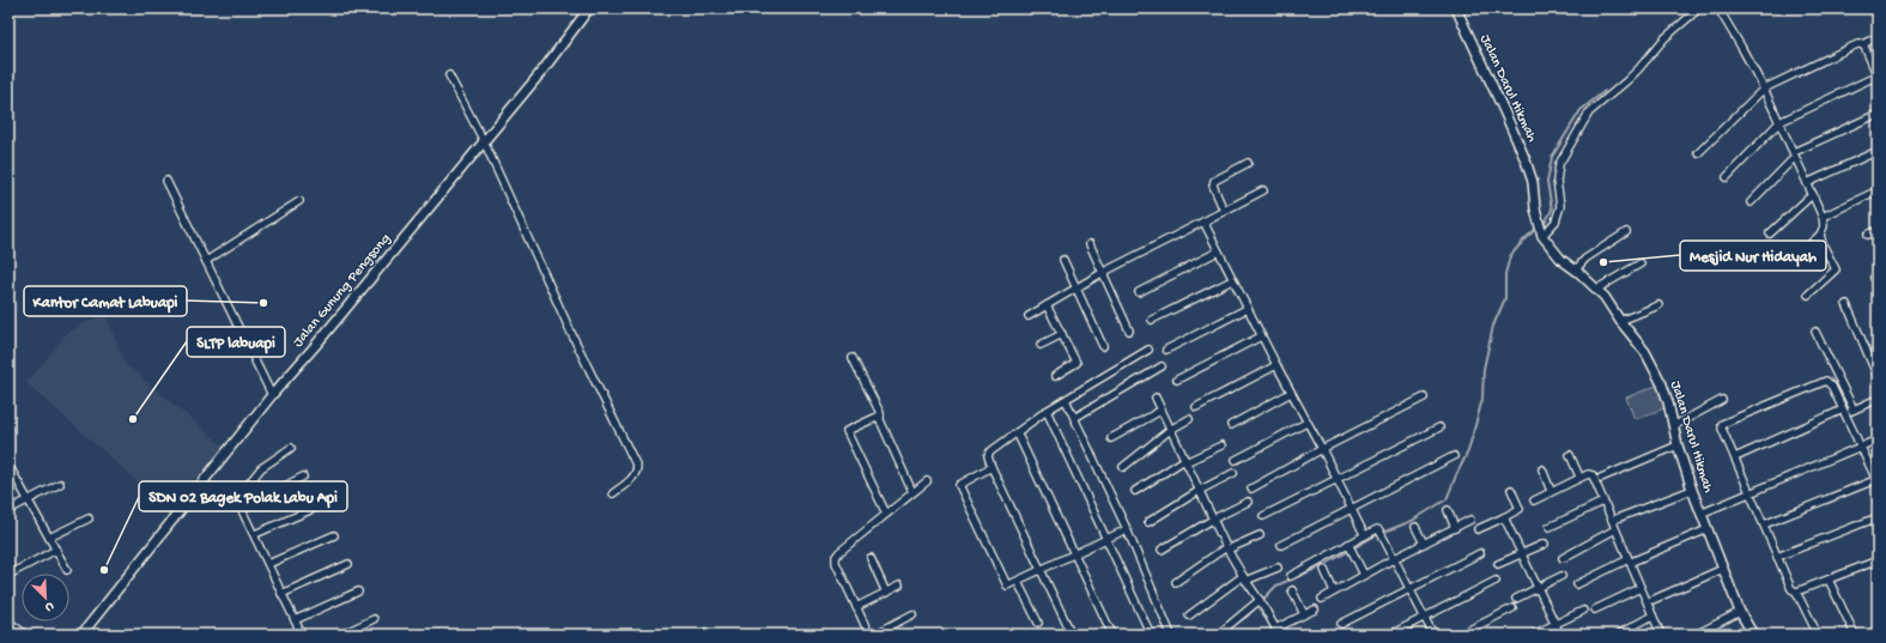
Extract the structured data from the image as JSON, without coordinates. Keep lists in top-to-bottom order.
{
  "streets": {
    "street": ["Jalan Darul Hikmah", "Jalan Gunung Pengsong"]
  },
  "places": [
    "Mesjid Nur Hidayah",
    "Kantor Camat Labuapi",
    "SLTP labuapi",
    "SDN 02 Bagek Polak Labu Api"
  ],
  "north": "bottom right"
}
